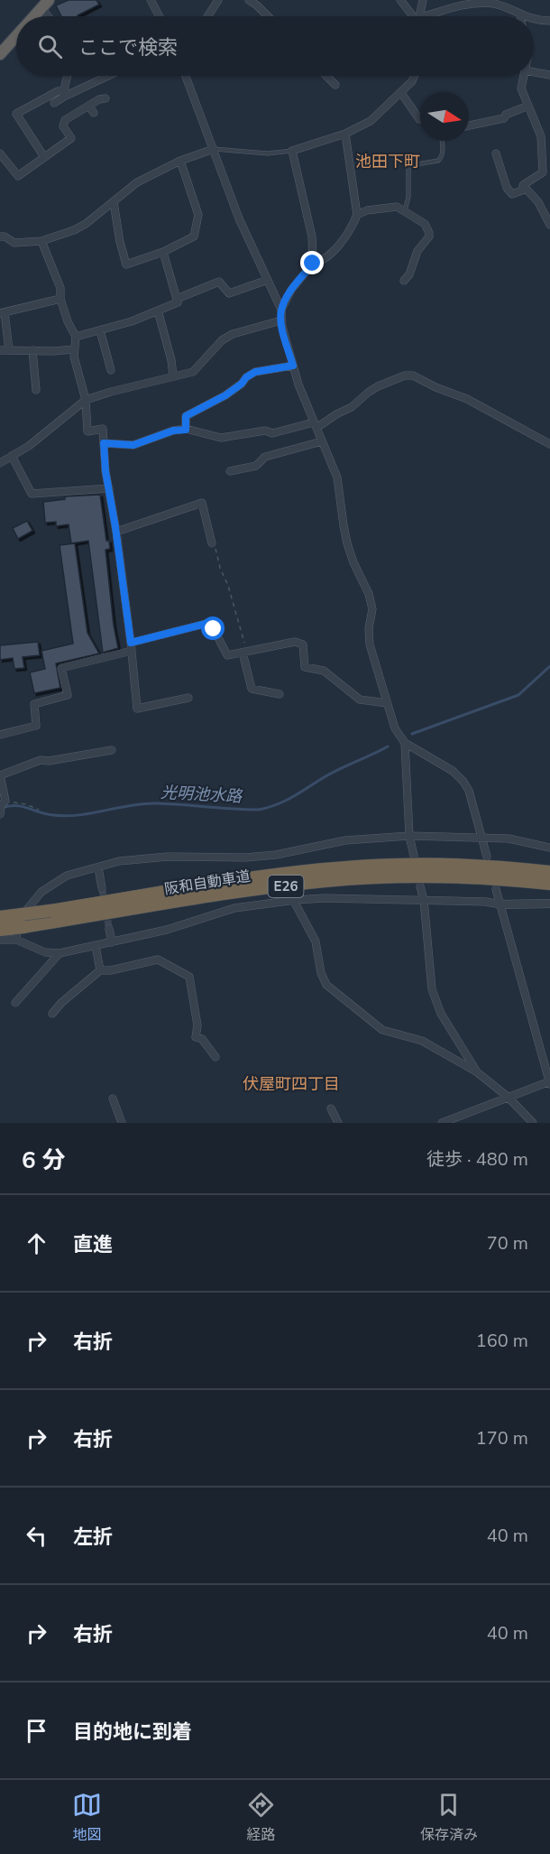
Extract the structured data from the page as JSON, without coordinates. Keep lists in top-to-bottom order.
{
  "streets": {
    "highway": ["阪和自動車道", "E26"]
  },
  "districts": ["池田下町", "伏屋町四丁目"],
  "water": ["光明池水路"],
  "north": "right",
  "page": {
    "search": "ここで検索",
    "heading": ["6 分", "徒歩 · 480 m"],
    "list": [
      ["直進", "70 m"],
      ["右折", "160 m"],
      ["右折", "170 m"],
      ["左折", "40 m"],
      ["右折", "40 m"],
      "目的地に到着"
    ],
    "nav": ["地図", "経路", "保存済み"]
  }
}
